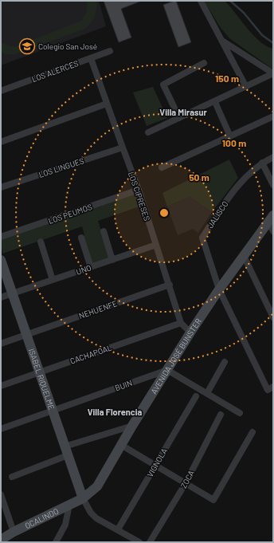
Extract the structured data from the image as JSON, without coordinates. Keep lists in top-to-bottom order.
{
  "streets": {
    "street": [
      "LOS ALERCES",
      "LOS LINGUES",
      "LOS CIPRESES",
      "LOS PEUMOS",
      "JALISCO",
      "UNO",
      "NEHUENFE",
      "CACHAPOAL",
      "AVENIDA JOSÉ BUNSTER",
      "ISABEL RIQUELME",
      "BUIN",
      "VIGNOLA",
      "ZOCA",
      "OCALINDO"
    ]
  },
  "crossings": [
    ["LOS ALERCES", "LOS CIPRESES"],
    ["LOS LINGUES", "LOS CIPRESES"],
    ["LOS CIPRESES", "LOS PEUMOS"],
    ["LOS CIPRESES", "UNO"],
    ["LOS CIPRESES", "NEHUENFE"],
    ["LOS CIPRESES", "CACHAPOAL"],
    ["LOS CIPRESES", "AVENIDA JOSÉ BUNSTER"],
    ["JALISCO", "AVENIDA JOSÉ BUNSTER"],
    ["UNO", "ISABEL RIQUELME"],
    ["NEHUENFE", "ISABEL RIQUELME"],
    ["CACHAPOAL", "ISABEL RIQUELME"],
    ["AVENIDA JOSÉ BUNSTER", "ISABEL RIQUELME"],
    ["AVENIDA JOSÉ BUNSTER", "BUIN"],
    ["AVENIDA JOSÉ BUNSTER", "OCALINDO"],
    ["ISABEL RIQUELME", "BUIN"],
    ["ISABEL RIQUELME", "OCALINDO"]
  ],
  "districts": ["Villa Mirasur", "Villa Florencia"],
  "places": {
    "school or university": ["Colegio San José"]
  },
  "rings": ["150 m", "100 m", "50 m"]
}
